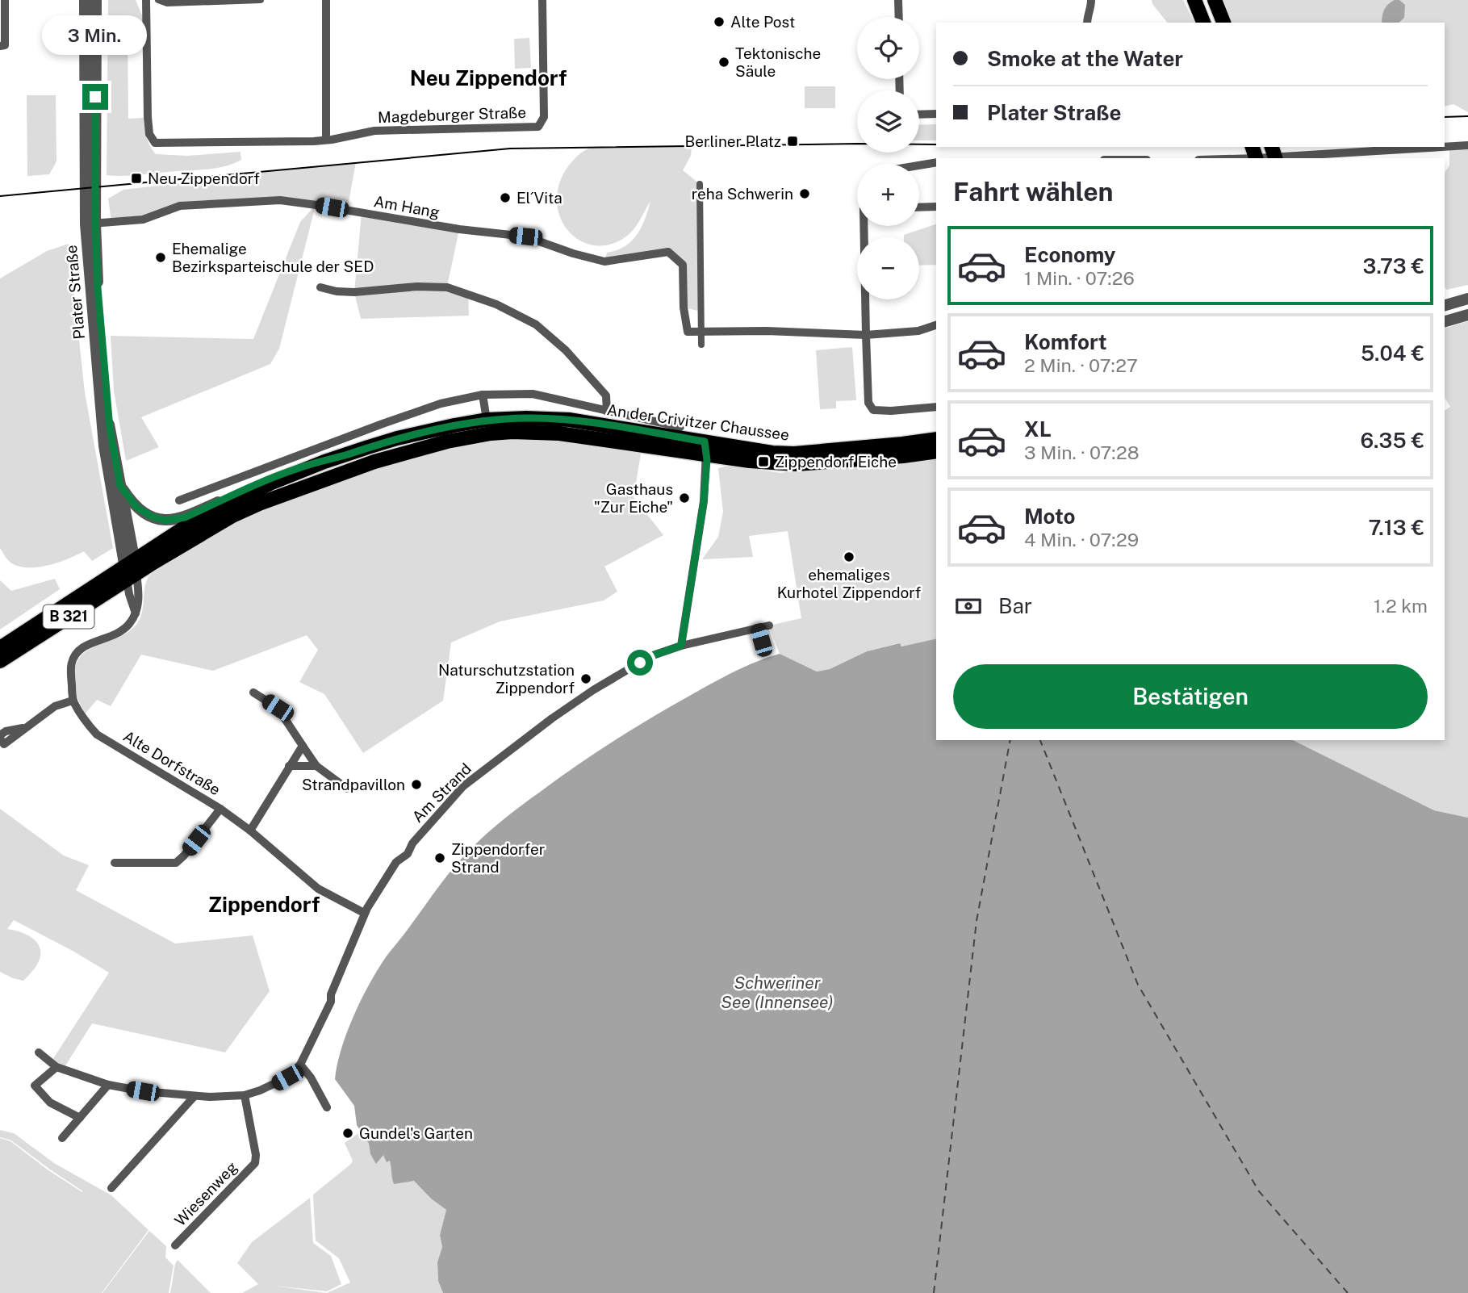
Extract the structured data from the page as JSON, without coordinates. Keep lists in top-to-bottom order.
{
  "streets": {
    "main road": ["An der Crivitzer Chaussee", "B 321"],
    "street": [
      "Magdeburger Straße",
      "Am Hang",
      "Plater Straße",
      "Alte Dorfstraße",
      "Am Strand",
      "Wiesenweg"
    ]
  },
  "crossings": [
    ["Am Hang", "Plater Straße"],
    ["Plater Straße", "An der Crivitzer Chaussee"],
    ["Plater Straße", "B 321"],
    ["Plater Straße", "Alte Dorfstraße"],
    ["An der Crivitzer Chaussee", "B 321"],
    ["An der Crivitzer Chaussee", "Alte Dorfstraße"],
    ["Alte Dorfstraße", "Am Strand"]
  ],
  "districts": ["Neu Zippendorf", "Zippendorf"],
  "water": ["Schweriner See (Innensee)"],
  "places": {
    "other": [
      "Alte Post",
      "Tektonische Säule",
      "reha Schwerin",
      "El´Vita",
      "Ehemalige Bezirksparteischule der SED",
      "Gasthaus \"Zur Eiche\"",
      "ehemaliges Kurhotel Zippendorf",
      "Naturschutzstation Zippendorf",
      "Strandpavillon",
      "Zippendorfer Strand",
      "Gundel's Garten"
    ],
    "transit": ["Berliner Platz", "Neu Zippendorf", "Zippendorf Eiche"]
  },
  "page": {
    "bubble": "3 Min.",
    "map_buttons": ["+", "−"],
    "banner": ["Smoke at the Water", "Plater Straße"],
    "heading": "Fahrt wählen",
    "list": [
      {
        "name": "Economy",
        "note": "1 Min. · 07:26",
        "value": "3.73 €"
      },
      {
        "name": "Komfort",
        "note": "2 Min. · 07:27",
        "value": "5.04 €"
      },
      {
        "name": "XL",
        "note": "3 Min. · 07:28",
        "value": "6.35 €"
      },
      {
        "name": "Moto",
        "note": "4 Min. · 07:29",
        "value": "7.13 €"
      }
    ],
    "pay": ["Bar", "1.2 km"],
    "buttons": "Bestätigen"
  }
}
